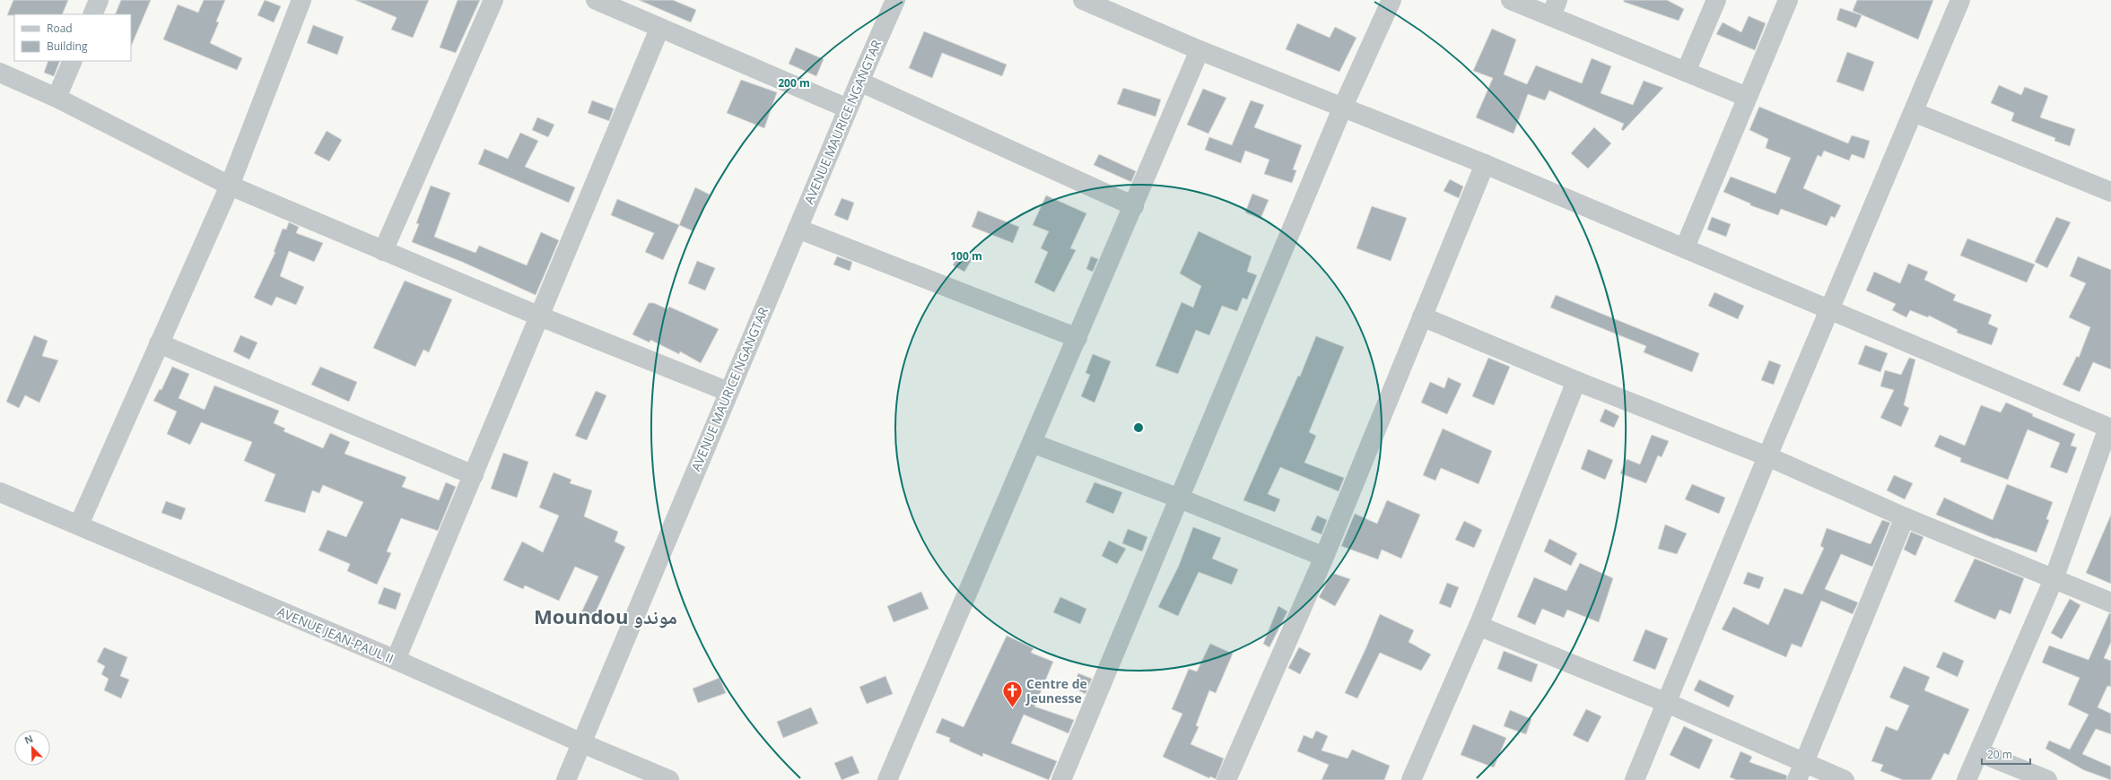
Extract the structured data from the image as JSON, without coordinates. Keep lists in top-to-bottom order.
{
  "streets": {
    "street": ["AVENUE MAURICE NGANGTAR", "AVENUE JEAN-PAUL II"]
  },
  "crossings": [
    ["AVENUE MAURICE NGANGTAR", "AVENUE JEAN-PAUL II"]
  ],
  "districts": ["Moundou موندو"],
  "places": {
    "church": ["Centre de Jeunesse"]
  },
  "legend": ["Road", "Building"],
  "scale_bar": "20 m",
  "north": "top left",
  "rings": ["200 m", "100 m"]
}
